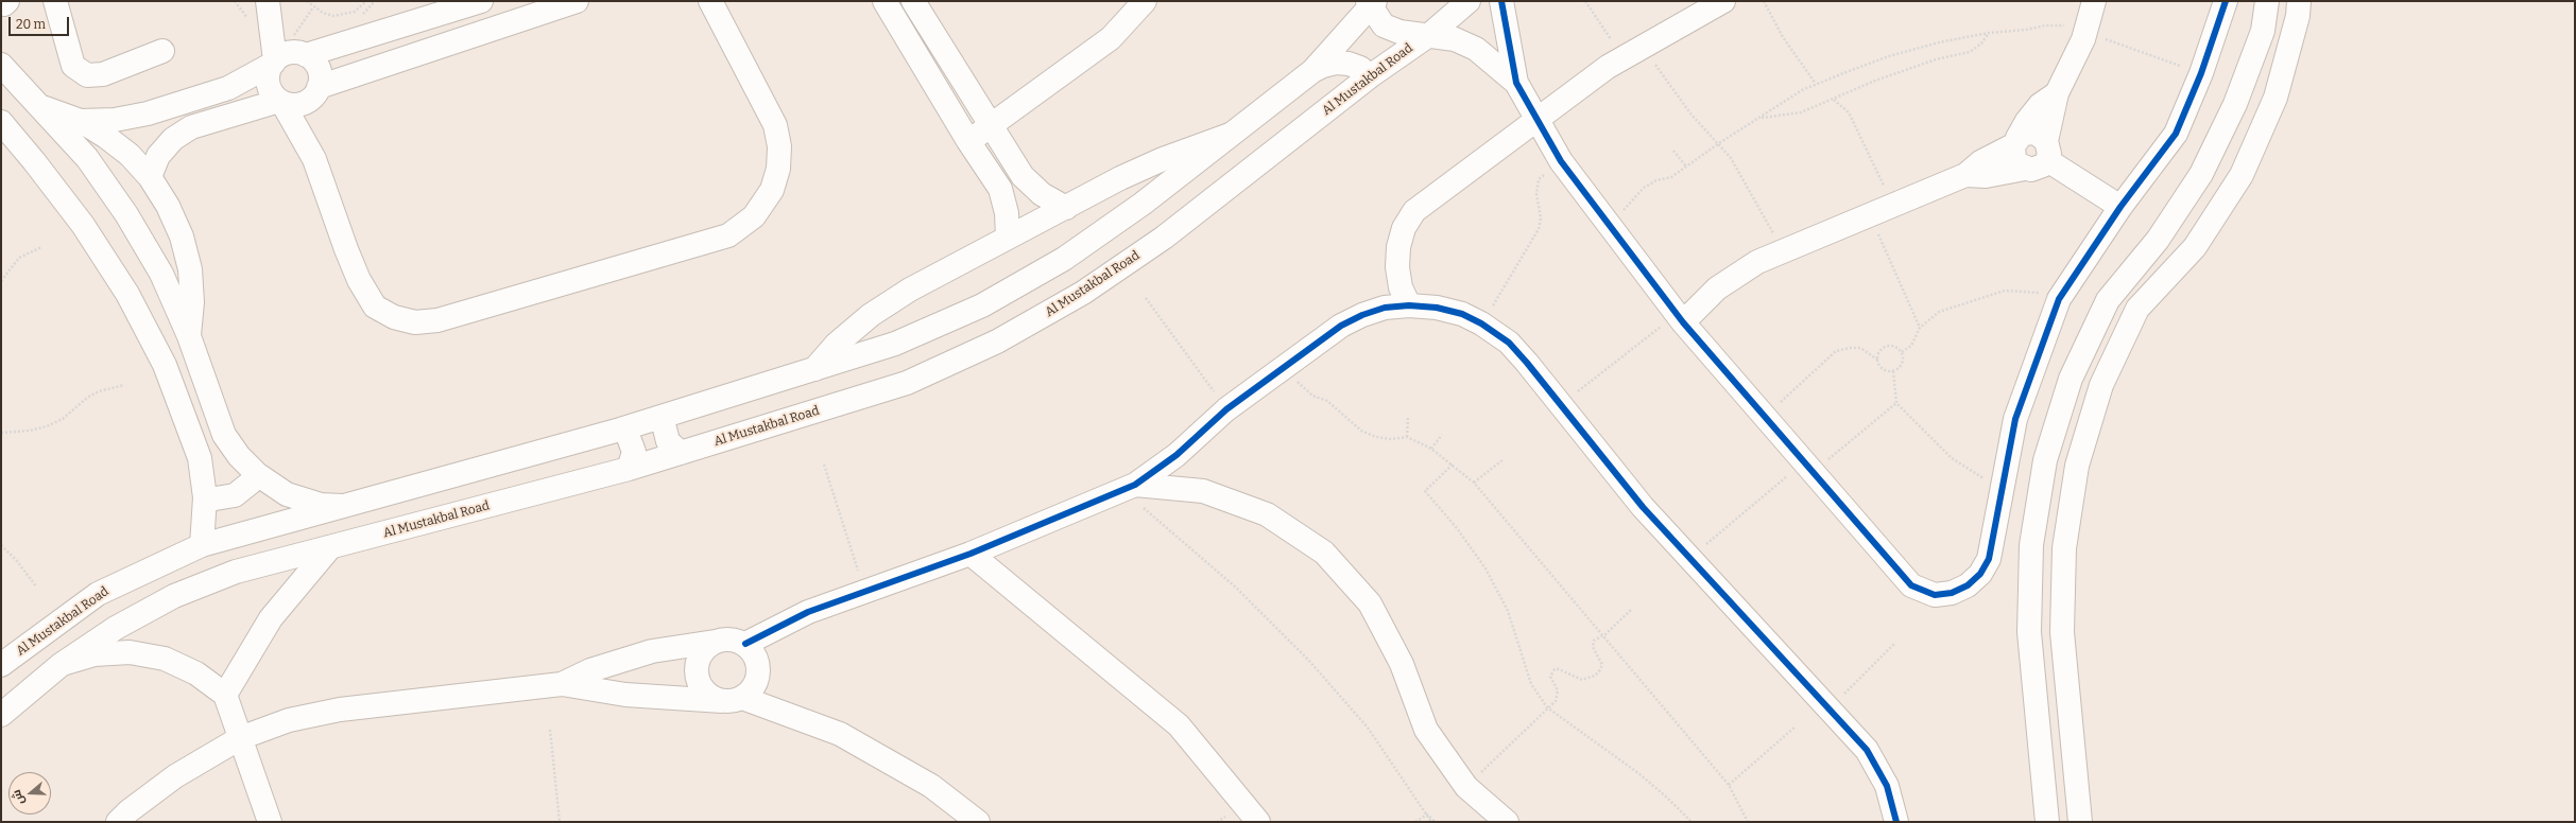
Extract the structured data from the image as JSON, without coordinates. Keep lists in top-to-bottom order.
{
  "streets": {
    "street": ["Al Mustakbal Road"]
  },
  "scale_bar": "20 m",
  "north": "left"
}
